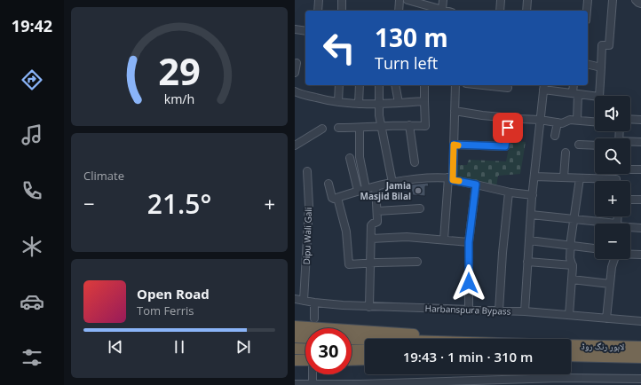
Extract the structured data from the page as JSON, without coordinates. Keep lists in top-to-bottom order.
{
  "streets": {
    "highway": ["لاہور رنگ روڈ"],
    "street": ["Dipu Wali Gali", "Harbanspura Bypass"]
  },
  "crossings": [
    ["Dipu Wali Gali", "Harbanspura Bypass"]
  ],
  "places": ["Jamia Masjid Bilal"],
  "page": {
    "tabs": "19:42",
    "turn": ["130 m", "Turn left"],
    "map_buttons": ["+", "−"],
    "tile": "Climate",
    "heat": ["−", "21.5°", "+"],
    "song": ["Open Road", "Tom Ferris"],
    "limit": "30",
    "trip": "19:43 · 1 min · 310 m",
    "gauge": ["29", "km/h"]
  }
}
